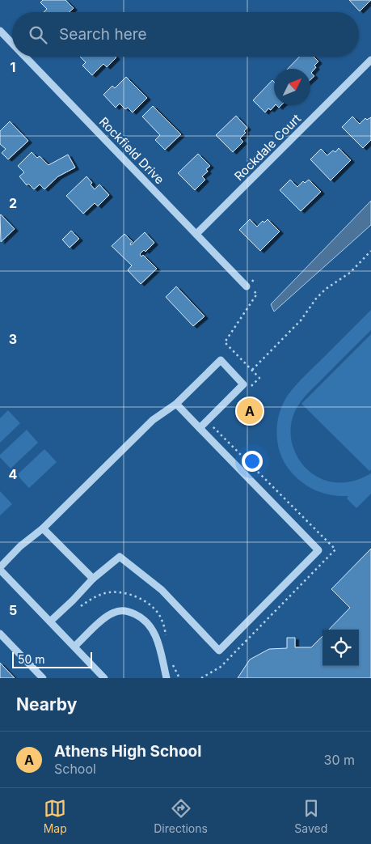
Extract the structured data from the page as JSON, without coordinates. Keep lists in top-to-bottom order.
{
  "streets": {
    "street": ["Rockdale Court", "Rockfield Drive"]
  },
  "crossings": [
    ["Rockdale Court", "Rockfield Drive"]
  ],
  "scale_bar": "50 m",
  "north": "top right",
  "page": {
    "search": "Search here",
    "pins": "A",
    "scale": "50 m",
    "heading": "Nearby",
    "list": [
      {
        "mark": "A",
        "name": "Athens High School",
        "note": "School",
        "value": "30 m"
      }
    ],
    "nav": ["Map", "Directions", "Saved"]
  },
  "grid": {
    "rows": [
      "1",
      "2",
      "3",
      "4",
      "5"
    ]
  }
}
